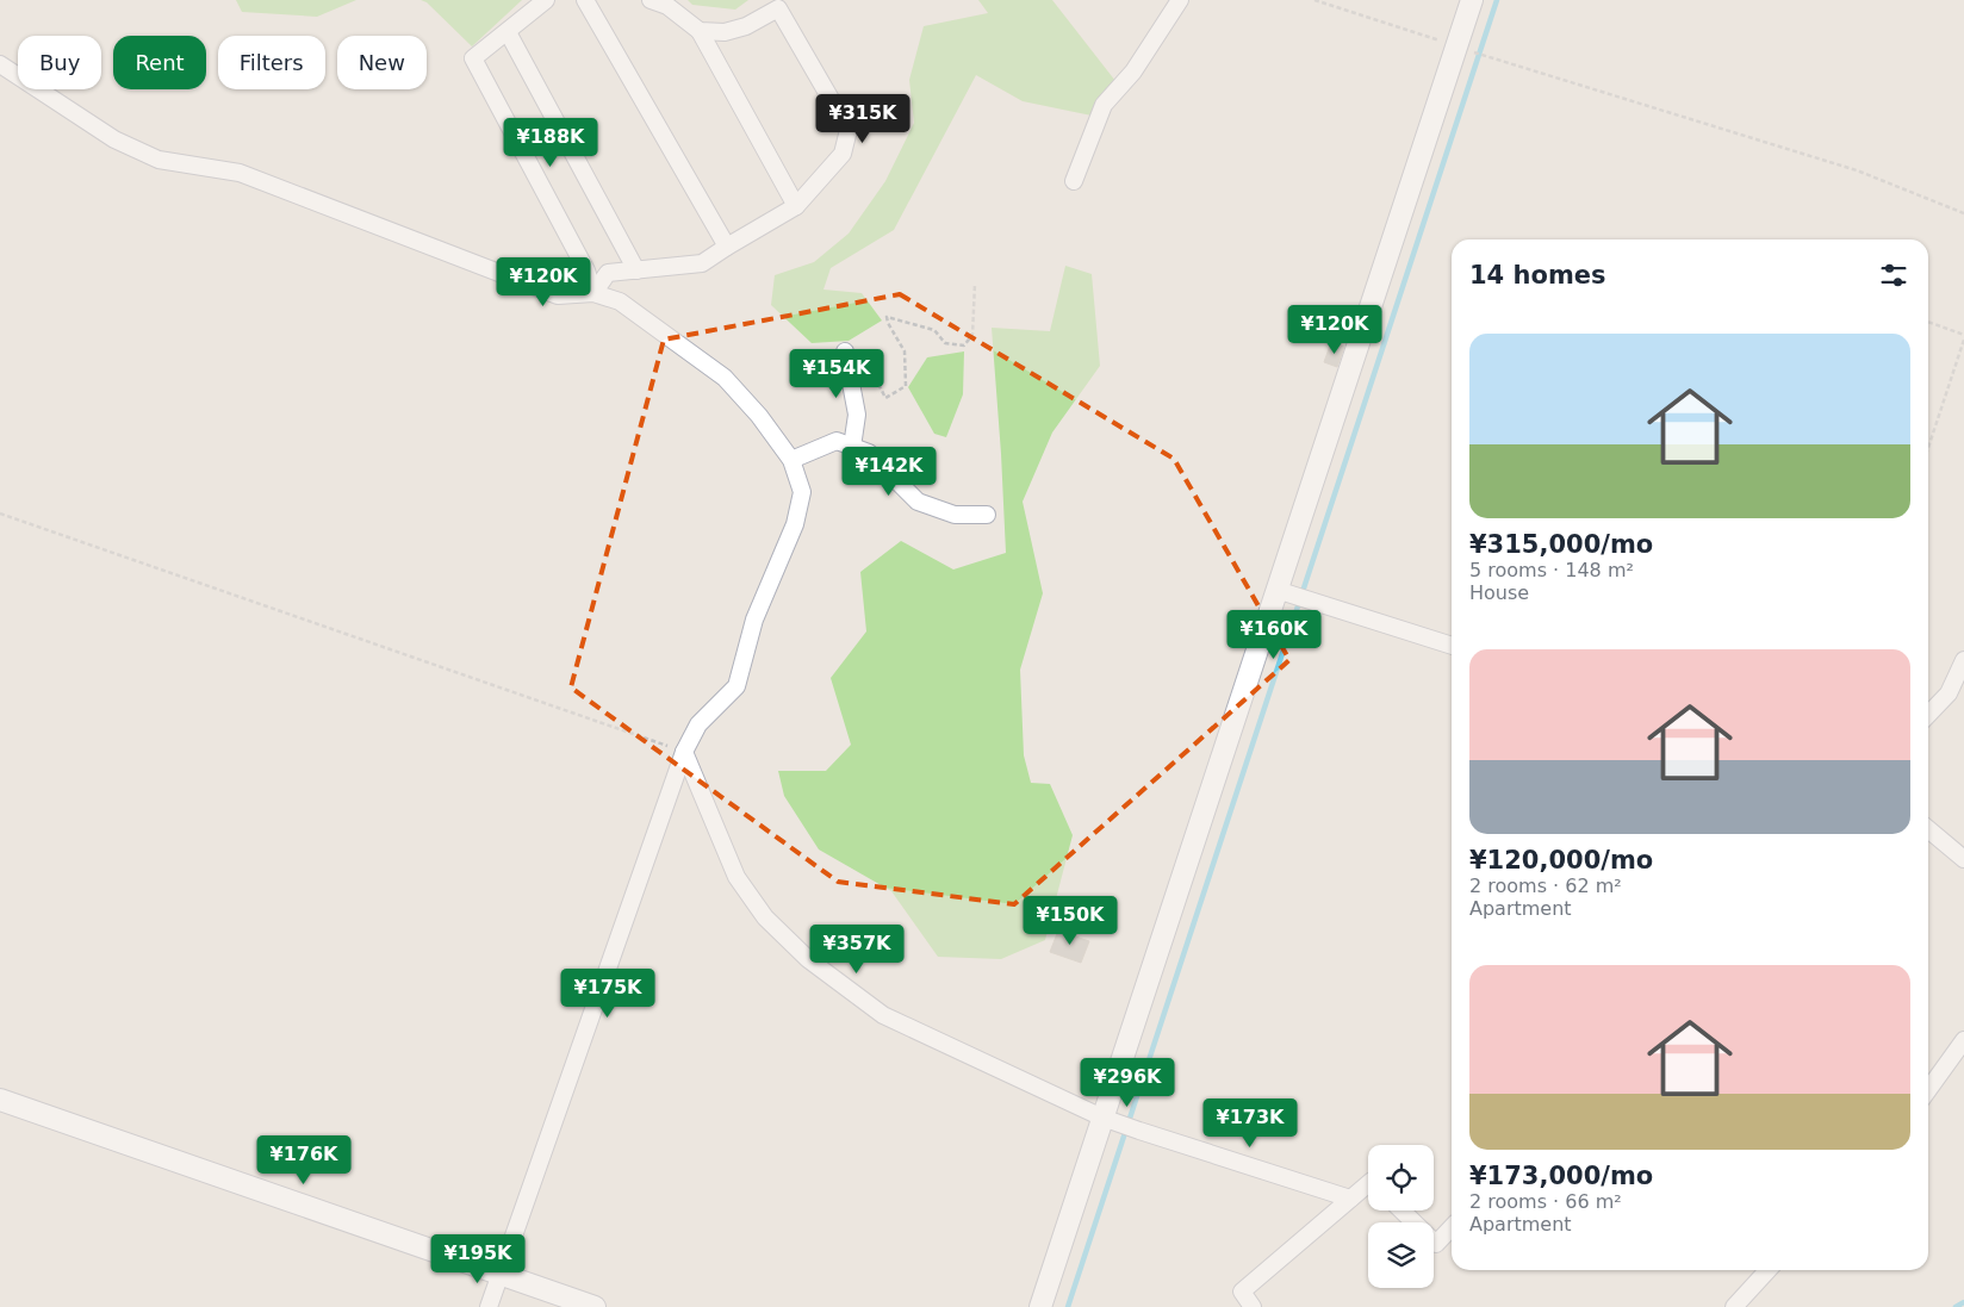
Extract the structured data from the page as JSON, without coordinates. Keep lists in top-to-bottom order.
{
  "page": {
    "chip": [
      "Buy",
      "Rent",
      "Filters",
      "New"
    ],
    "price": [
      "¥315K",
      "¥188K",
      "¥120K",
      "¥120K",
      "¥154K",
      "¥142K",
      "¥160K",
      "¥150K",
      "¥357K",
      "¥175K",
      "¥296K",
      "¥173K",
      "¥176K",
      "¥195K"
    ],
    "heading": "14 homes",
    "list": [
      {
        "name": "¥315,000/mo",
        "note": "5 rooms · 148 m² · House"
      },
      {
        "name": "¥120,000/mo",
        "note": "2 rooms · 62 m² · Apartment"
      },
      {
        "name": "¥173,000/mo",
        "note": "2 rooms · 66 m² · Apartment"
      }
    ]
  }
}
